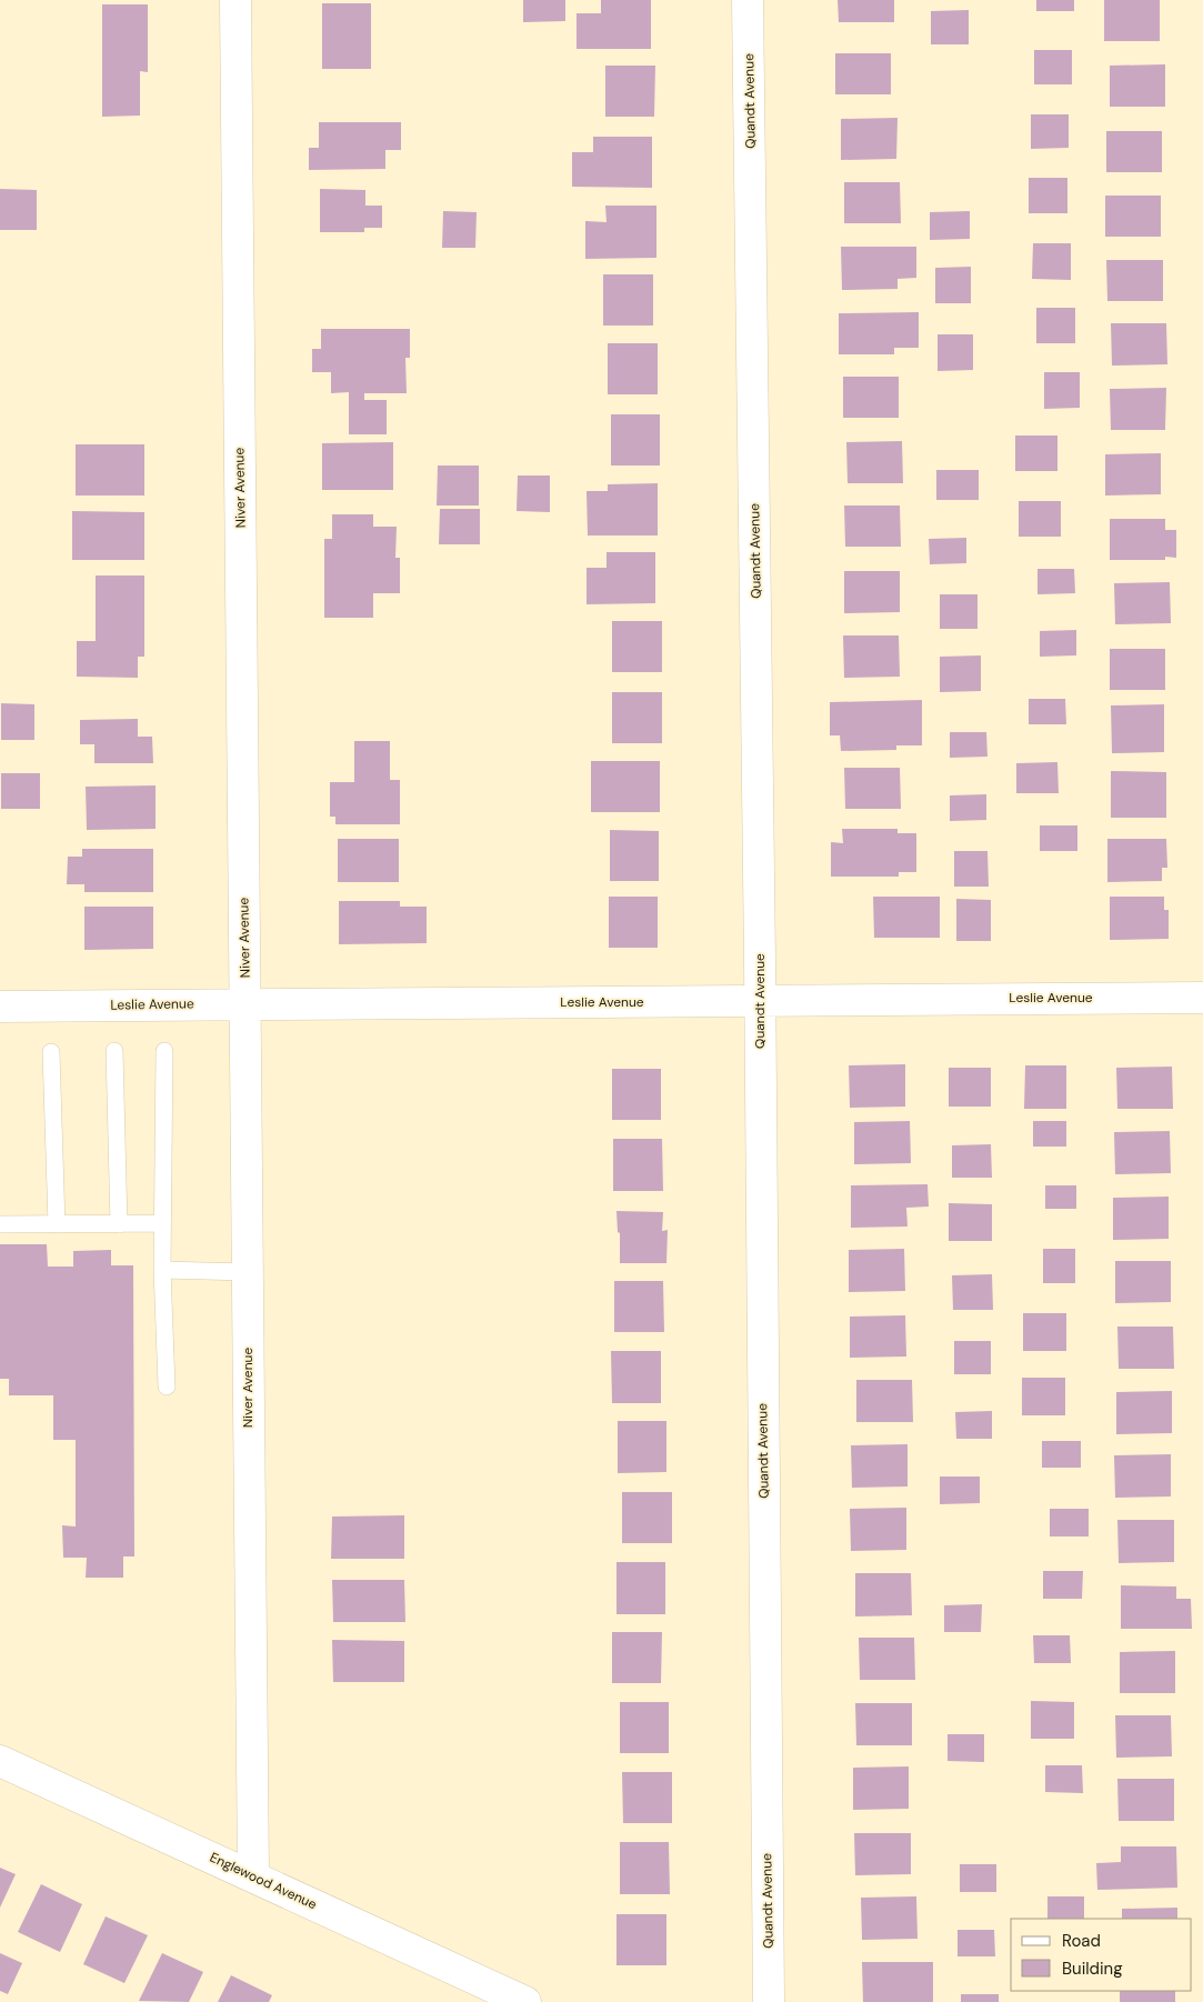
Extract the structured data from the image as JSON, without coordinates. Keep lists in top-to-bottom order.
{
  "streets": {
    "street": [
      "Quandt Avenue",
      "Niver Avenue",
      "Leslie Avenue",
      "Englewood Avenue"
    ]
  },
  "crossings": [
    ["Quandt Avenue", "Leslie Avenue"],
    ["Niver Avenue", "Leslie Avenue"],
    ["Niver Avenue", "Englewood Avenue"]
  ],
  "legend": ["Road", "Building"]
}
